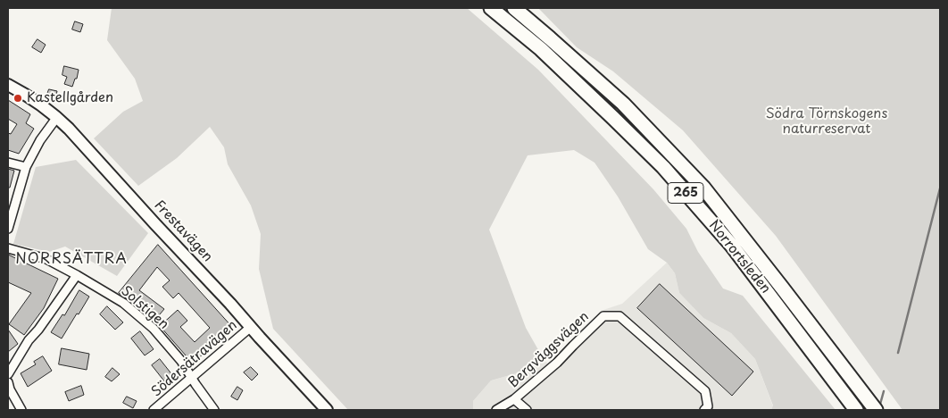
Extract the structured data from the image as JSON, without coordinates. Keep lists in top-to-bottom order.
{
  "streets": {
    "highway": ["265", "Norrortsleden"],
    "street": [
      "Frestavägen",
      "Solstigen",
      "Bergväggsvägen",
      "Södersätravägen"
    ]
  },
  "crossings": [
    ["Frestavägen", "Södersätravägen"],
    ["Solstigen", "Södersätravägen"]
  ],
  "districts": ["NORRSÄTTRA"],
  "parks": ["Södra Törnskogens naturreservat"],
  "places": ["Kastellgården"]
}
